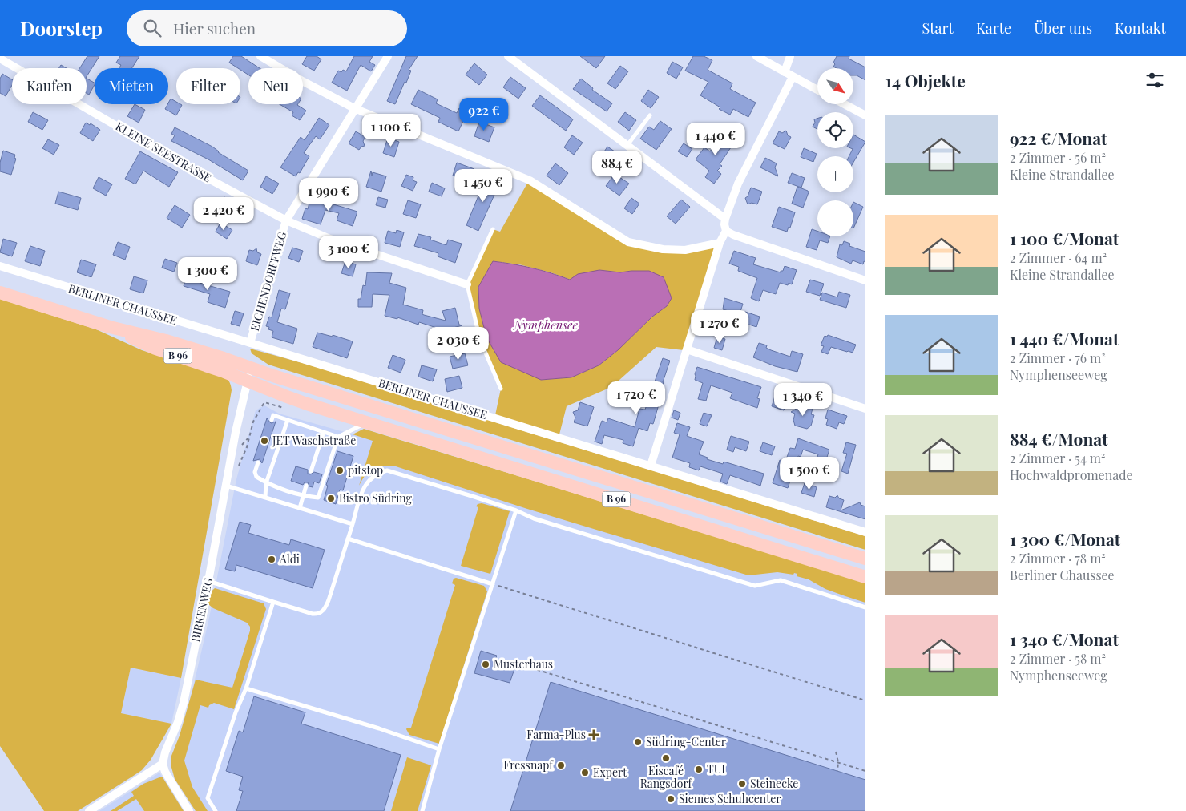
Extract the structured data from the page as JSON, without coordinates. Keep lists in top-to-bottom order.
{
  "streets": {
    "main road": ["B 96"],
    "street": [
      "KLEINE SEESTRASSE",
      "EICHENDORFFWEG",
      "BERLINER CHAUSSEE",
      "BIRKENWEG"
    ]
  },
  "crossings": [
    ["KLEINE SEESTRASSE", "EICHENDORFFWEG"],
    ["EICHENDORFFWEG", "BERLINER CHAUSSEE"],
    ["B 96", "BIRKENWEG"]
  ],
  "water": ["Nymphensee"],
  "places": {
    "other": [
      "JET Waschstraße",
      "pitstop",
      "Bistro Südring",
      "Aldi",
      "Musterhaus",
      "Südring-Center",
      "Eiscafé Rangsdorf",
      "Fressnapf",
      "TUI",
      "Expert",
      "Steinecke",
      "Siemes Schuhcenter"
    ],
    "health": ["Farma-Plus"]
  },
  "north": "bottom right",
  "page": {
    "header": "Doorstep",
    "search": "Hier suchen",
    "nav": [
      "Start",
      "Karte",
      "Über uns",
      "Kontakt"
    ],
    "heading": "14 Objekte",
    "map_buttons": ["+", "−"],
    "chip": [
      "Kaufen",
      "Mieten",
      "Filter",
      "Neu"
    ],
    "price": [
      "922 €",
      "1 100 €",
      "1 440 €",
      "884 €",
      "1 450 €",
      "1 990 €",
      "2 420 €",
      "3 100 €",
      "1 300 €",
      "1 270 €",
      "2 030 €",
      "1 720 €",
      "1 340 €",
      "1 500 €"
    ],
    "list": [
      {
        "name": "922 €/Monat",
        "note": "2 Zimmer · 56 m² · Kleine Strandallee"
      },
      {
        "name": "1 100 €/Monat",
        "note": "2 Zimmer · 64 m² · Kleine Strandallee"
      },
      {
        "name": "1 440 €/Monat",
        "note": "2 Zimmer · 76 m² · Nymphenseeweg"
      },
      {
        "name": "884 €/Monat",
        "note": "2 Zimmer · 54 m² · Hochwaldpromenade"
      },
      {
        "name": "1 300 €/Monat",
        "note": "2 Zimmer · 78 m² · Berliner Chaussee"
      },
      {
        "name": "1 340 €/Monat",
        "note": "2 Zimmer · 58 m² · Nymphenseeweg"
      }
    ]
  }
}
